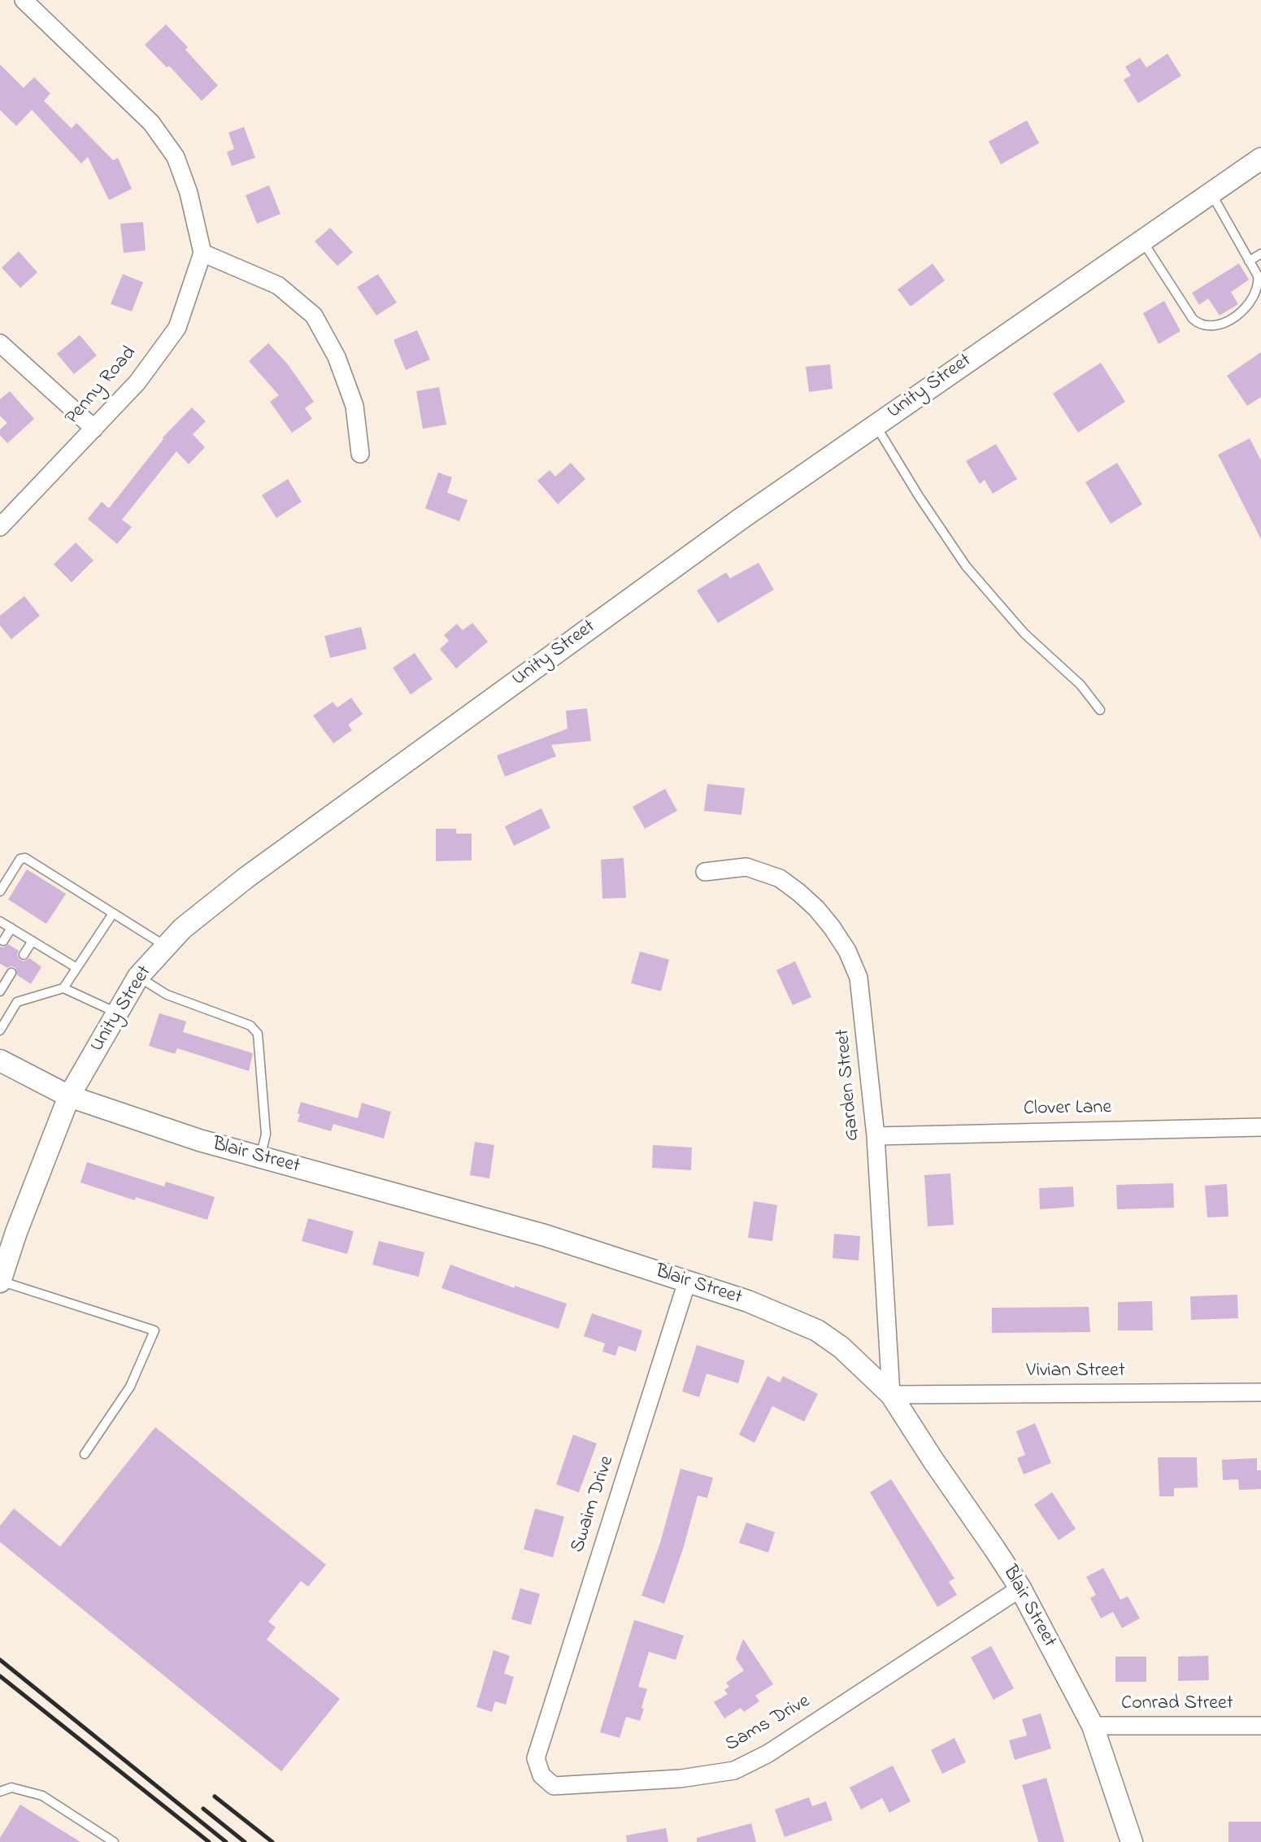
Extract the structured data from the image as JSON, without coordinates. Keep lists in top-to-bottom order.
{
  "streets": {
    "street": [
      "Penny Road",
      "Unity Street",
      "Garden Street",
      "Clover Lane",
      "Blair Street",
      "Vivian Street",
      "Swaim Drive",
      "Conrad Street",
      "Sams Drive"
    ]
  },
  "crossings": [
    ["Unity Street", "Blair Street"],
    ["Garden Street", "Clover Lane"],
    ["Garden Street", "Blair Street"],
    ["Garden Street", "Vivian Street"],
    ["Blair Street", "Vivian Street"],
    ["Blair Street", "Swaim Drive"],
    ["Blair Street", "Conrad Street"],
    ["Blair Street", "Sams Drive"],
    ["Swaim Drive", "Sams Drive"]
  ]
}
